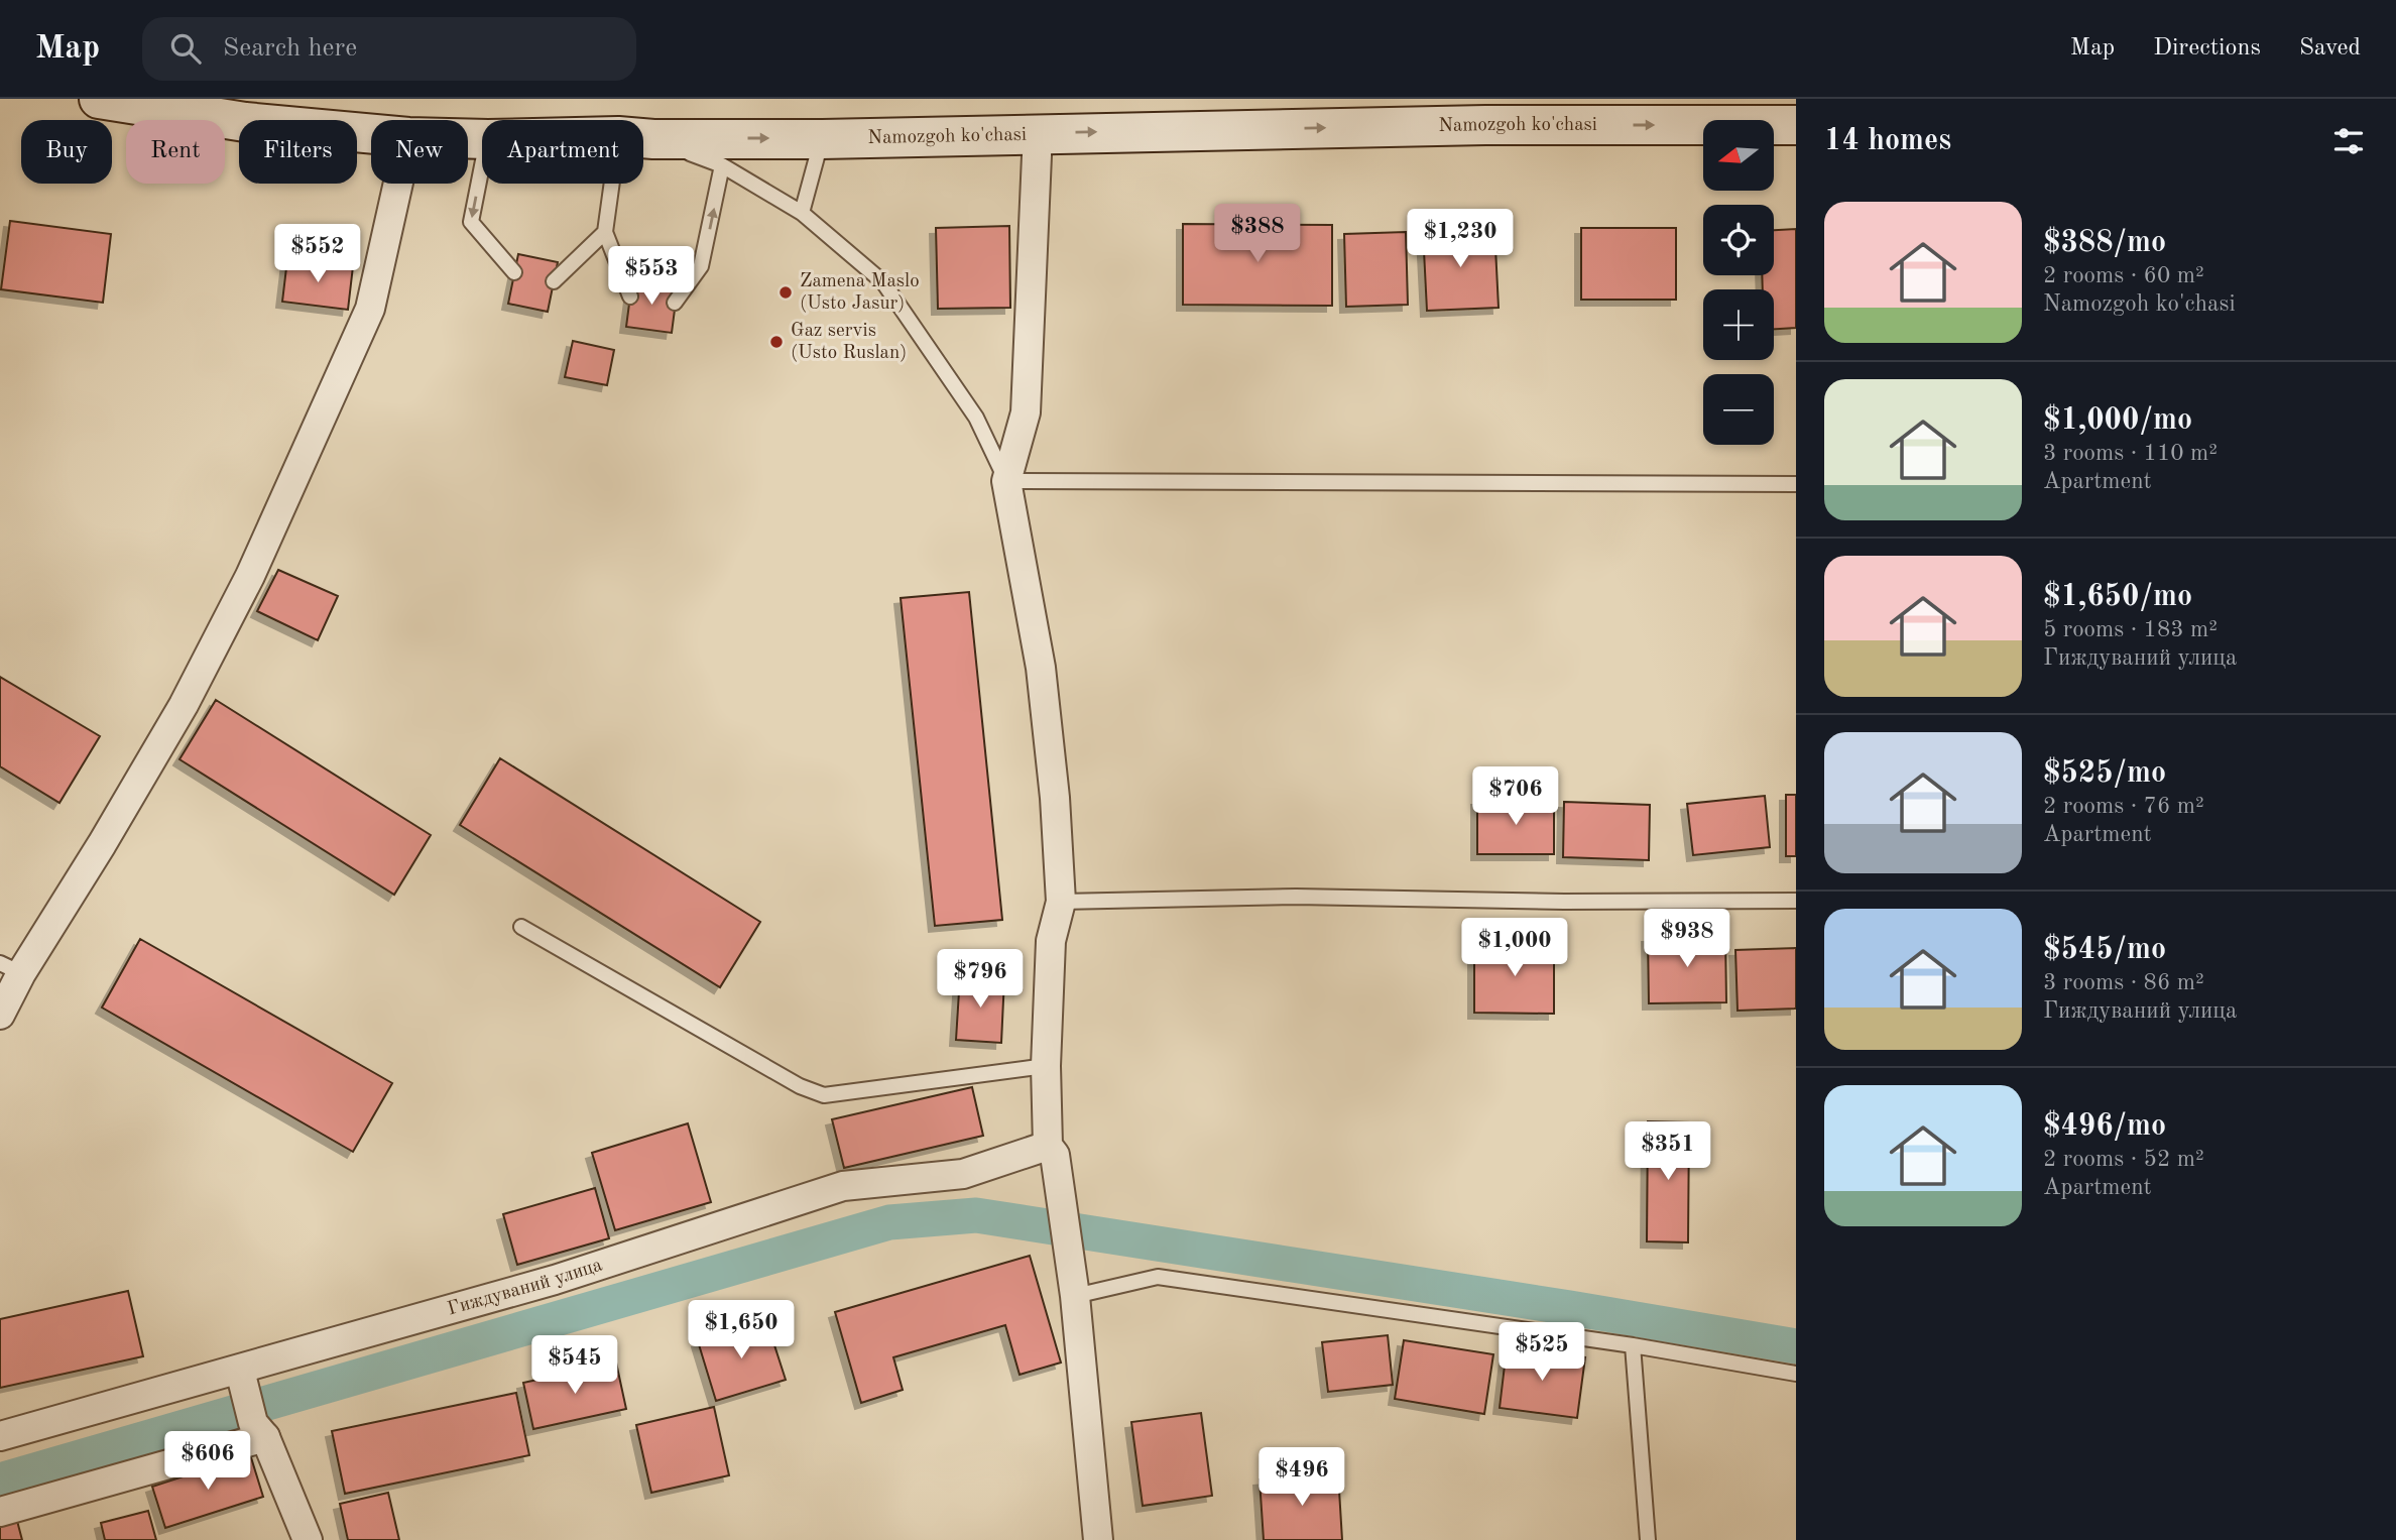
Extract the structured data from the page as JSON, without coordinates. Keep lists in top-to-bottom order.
{
  "streets": {
    "main road": ["Namozgoh ko'chasi"],
    "street": ["Гиждуваний улица"]
  },
  "one_way": ["Namozgoh ko'chasi"],
  "places": ["Zamena Maslo (Usto Jasur)", "Gaz servis (Usto Ruslan)"],
  "north": "left",
  "page": {
    "header": "Map",
    "search": "Search here",
    "nav": ["Map", "Directions", "Saved"],
    "heading": "14 homes",
    "map_buttons": ["+", "−"],
    "chip": [
      "Buy",
      "Rent",
      "Filters",
      "New",
      "Apartment"
    ],
    "list": [
      {
        "name": "$388/mo",
        "note": "2 rooms · 60 m² · Namozgoh ko'chasi"
      },
      {
        "name": "$1,000/mo",
        "note": "3 rooms · 110 m² · Apartment"
      },
      {
        "name": "$1,650/mo",
        "note": "5 rooms · 183 m² · Гиждуваний улица"
      },
      {
        "name": "$525/mo",
        "note": "2 rooms · 76 m² · Apartment"
      },
      {
        "name": "$545/mo",
        "note": "3 rooms · 86 m² · Гиждуваний улица"
      },
      {
        "name": "$496/mo",
        "note": "2 rooms · 52 m² · Apartment"
      }
    ],
    "price": [
      "$388",
      "$1,230",
      "$552",
      "$553",
      "$706",
      "$938",
      "$1,000",
      "$796",
      "$351",
      "$1,650",
      "$525",
      "$545",
      "$606",
      "$496"
    ]
  }
}
